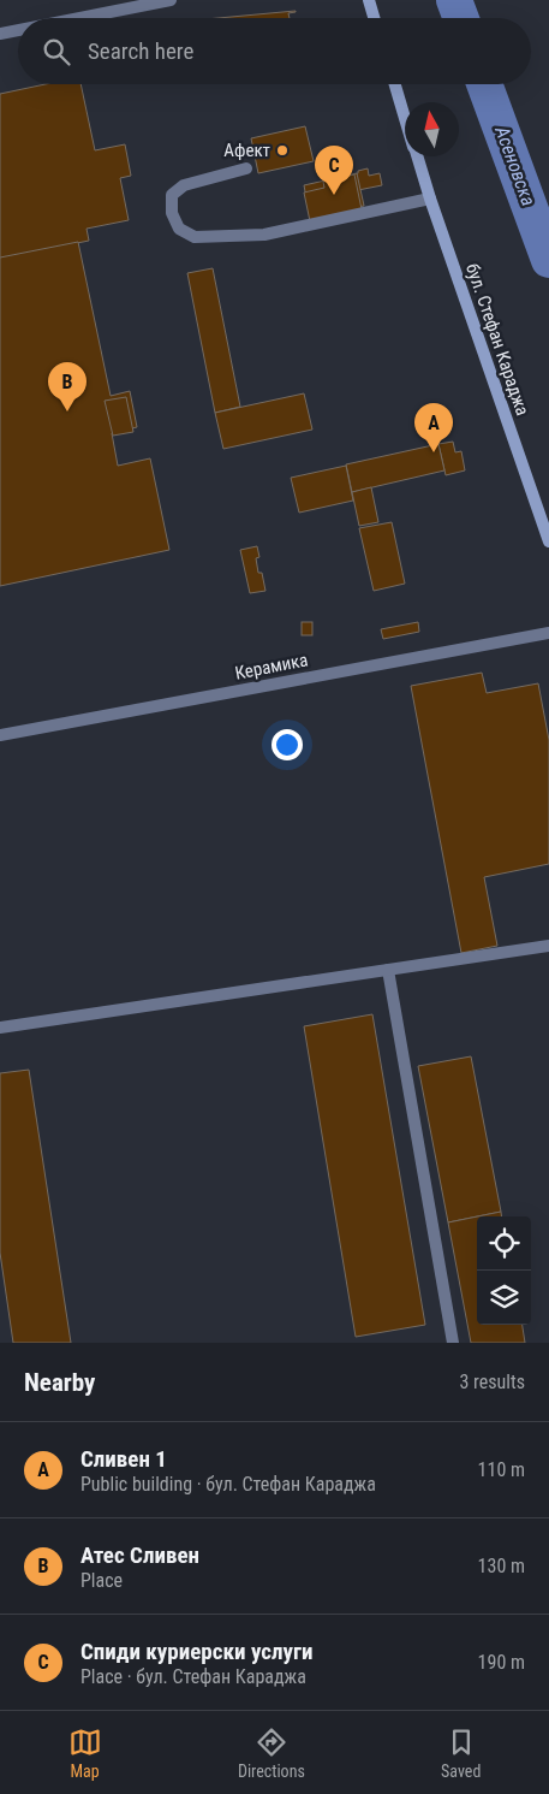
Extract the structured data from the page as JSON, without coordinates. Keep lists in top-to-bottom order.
{
  "streets": {
    "main road": ["бул. Стефан Караджа"],
    "street": ["Керамика"]
  },
  "water": ["Асеновска"],
  "places": ["Афект"],
  "north": "top",
  "page": {
    "search": "Search here",
    "pins": ["C", "B", "A"],
    "heading": ["Nearby", "3 results"],
    "list": [
      {
        "mark": "A",
        "name": "Сливен 1",
        "note": "Public building · бул. Стефан Караджа",
        "value": "110 m"
      },
      {
        "mark": "B",
        "name": "Атес Сливен",
        "note": "Place",
        "value": "130 m"
      },
      {
        "mark": "C",
        "name": "Спиди куриерски услуги",
        "note": "Place · бул. Стефан Караджа",
        "value": "190 m"
      }
    ],
    "nav": ["Map", "Directions", "Saved"]
  }
}
